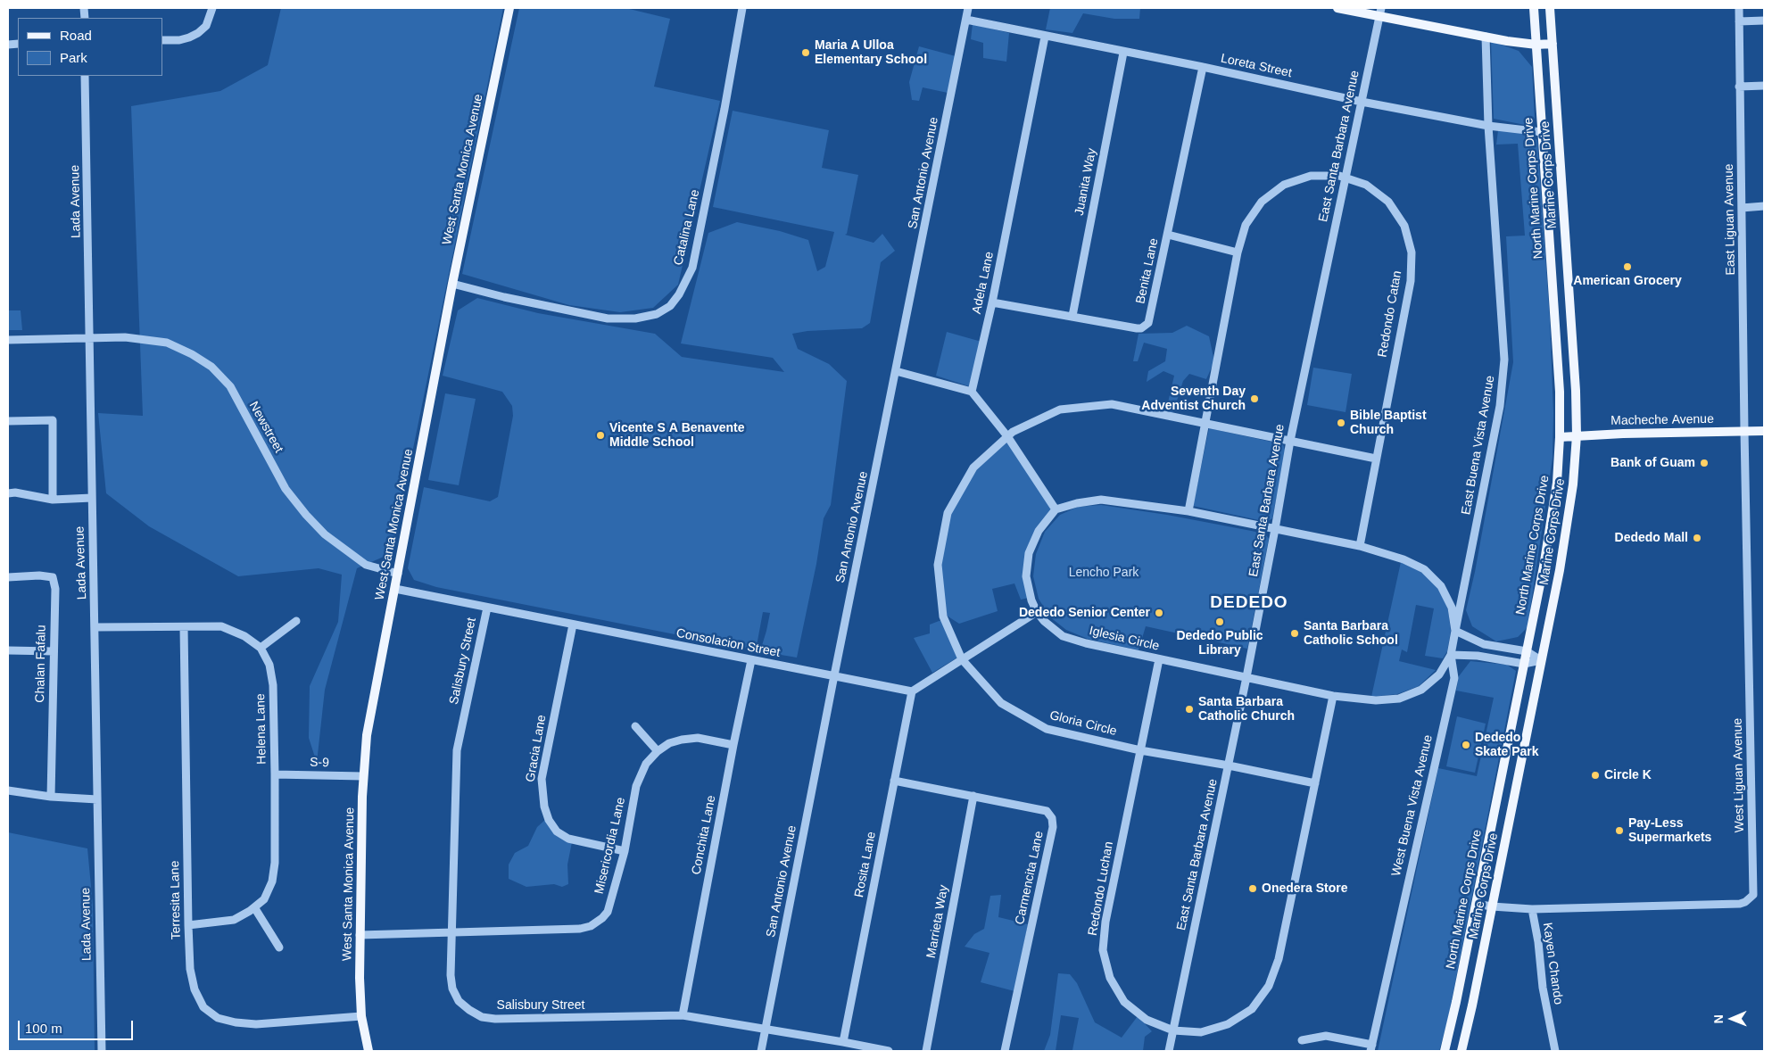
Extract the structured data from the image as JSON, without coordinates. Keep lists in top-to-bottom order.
{
  "streets": {
    "main road": [
      "West Santa Monica Avenue",
      "Marine Corps Drive",
      "North Marine Corps Drive",
      "Macheche Avenue"
    ],
    "street": [
      "Loreta Street",
      "East Santa Barbara Avenue",
      "San Antonio Avenue",
      "Juanita Way",
      "Lada Avenue",
      "East Liguan Avenue",
      "Catalina Lane",
      "Benita Lane",
      "Adela Lane",
      "Redondo Catan",
      "Newstreet",
      "East Buena Vista Avenue",
      "Iglesia Circle",
      "Consolacion Street",
      "Salisbury Street",
      "Chalan Fafalu",
      "Gloria Circle",
      "Helena Lane",
      "Gracia Lane",
      "S-9",
      "West Liguan Avenue",
      "West Buena Vista Avenue",
      "Conchita Lane",
      "Misericordia Lane",
      "Rosita Lane",
      "Carmencita Lane",
      "Redondo Luchan",
      "Terresita Lane",
      "Marrieta Way",
      "Kayen Chando"
    ]
  },
  "crossings": [
    ["Loreta Street", "East Santa Barbara Avenue"],
    ["Loreta Street", "San Antonio Avenue"],
    ["Loreta Street", "Juanita Way"],
    ["Loreta Street", "North Marine Corps Drive"],
    ["Loreta Street", "Benita Lane"],
    ["Loreta Street", "Adela Lane"],
    ["Loreta Street", "East Buena Vista Avenue"],
    ["East Santa Barbara Avenue", "Redondo Catan"],
    ["East Santa Barbara Avenue", "Iglesia Circle"],
    ["East Santa Barbara Avenue", "Gloria Circle"],
    ["East Santa Barbara Avenue", "Redondo Luchan"],
    ["West Santa Monica Avenue", "Catalina Lane"],
    ["West Santa Monica Avenue", "Newstreet"],
    ["West Santa Monica Avenue", "Consolacion Street"],
    ["West Santa Monica Avenue", "S-9"],
    ["West Santa Monica Avenue", "Misericordia Lane"],
    ["West Santa Monica Avenue", "Terresita Lane"],
    ["San Antonio Avenue", "Consolacion Street"],
    ["San Antonio Avenue", "Salisbury Street"],
    ["Marine Corps Drive", "Macheche Avenue"],
    ["Marine Corps Drive", "Kayen Chando"],
    ["Juanita Way", "Benita Lane"],
    ["North Marine Corps Drive", "Macheche Avenue"],
    ["North Marine Corps Drive", "Kayen Chando"],
    ["Lada Avenue", "Newstreet"],
    ["Lada Avenue", "Helena Lane"],
    ["East Liguan Avenue", "Macheche Avenue"],
    ["East Liguan Avenue", "West Liguan Avenue"],
    ["Benita Lane", "Adela Lane"],
    ["Redondo Catan", "Iglesia Circle"],
    ["Redondo Catan", "Gloria Circle"],
    ["Macheche Avenue", "West Liguan Avenue"],
    ["East Buena Vista Avenue", "Iglesia Circle"],
    ["Iglesia Circle", "West Buena Vista Avenue"],
    ["Iglesia Circle", "Redondo Luchan"],
    ["Consolacion Street", "Salisbury Street"],
    ["Consolacion Street", "Gracia Lane"],
    ["Consolacion Street", "Conchita Lane"],
    ["Consolacion Street", "Rosita Lane"],
    ["Salisbury Street", "Conchita Lane"],
    ["Salisbury Street", "Misericordia Lane"],
    ["Salisbury Street", "Rosita Lane"],
    ["Gloria Circle", "Redondo Luchan"],
    ["Helena Lane", "S-9"],
    ["Helena Lane", "Terresita Lane"],
    ["Gracia Lane", "Misericordia Lane"],
    ["West Liguan Avenue", "Kayen Chando"],
    ["Conchita Lane", "Misericordia Lane"],
    ["Rosita Lane", "Carmencita Lane"],
    ["Carmencita Lane", "Marrieta Way"]
  ],
  "districts": ["DEDEDO"],
  "parks": ["Lencho Park"],
  "places": [
    "Maria A Ulloa Elementary School",
    "American Grocery",
    "Seventh Day Adventist Church",
    "Bible Baptist Church",
    "Vicente S A Benavente Middle School",
    "Bank of Guam",
    "Dededo Mall",
    "Dededo Senior Center",
    "Dededo Public Library",
    "Santa Barbara Catholic School",
    "Santa Barbara Catholic Church",
    "Dededo Skate Park",
    "Circle K",
    "Pay-Less Supermarkets",
    "Onedera Store"
  ],
  "legend": ["Road", "Park"],
  "scale_bar": "100 m",
  "north": "left"
}
